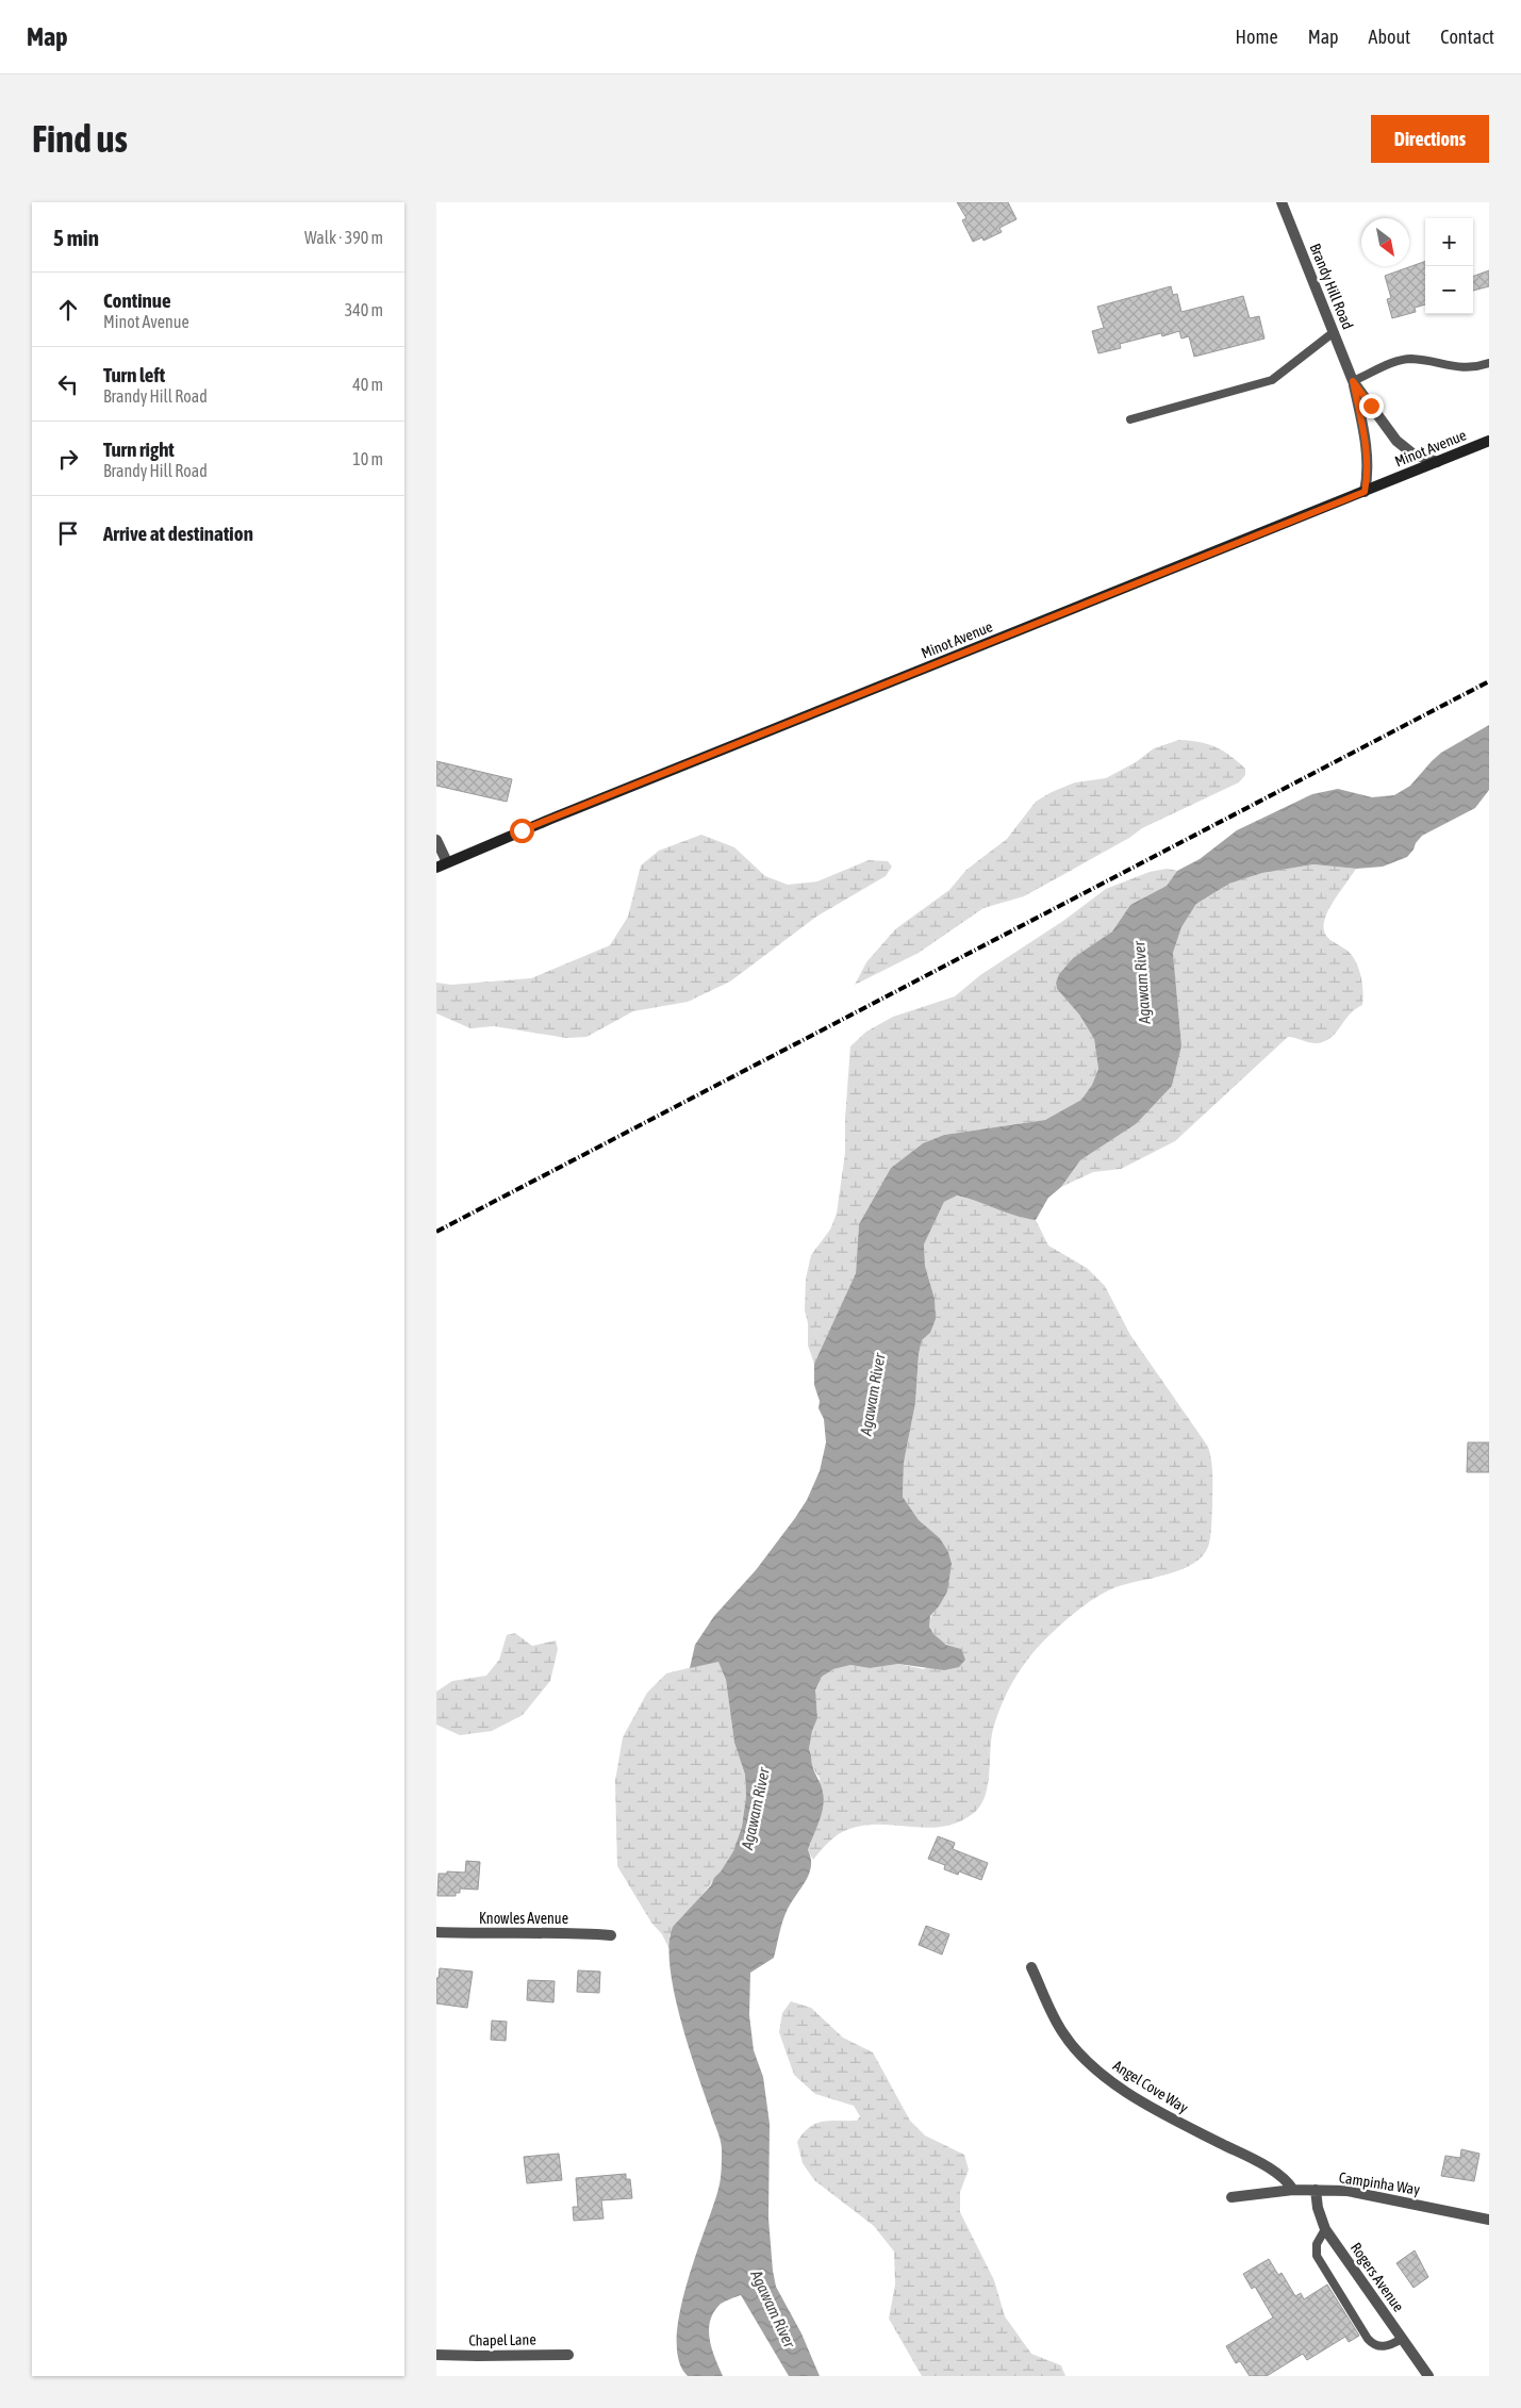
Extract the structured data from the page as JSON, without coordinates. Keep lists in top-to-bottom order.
{
  "streets": {
    "main road": ["Minot Avenue"],
    "street": [
      "Brandy Hill Road",
      "Knowles Avenue",
      "Angel Cove Way",
      "Campinha Way",
      "Rogers Avenue",
      "Chapel Lane"
    ]
  },
  "crossings": [
    ["Brandy Hill Road", "Minot Avenue"],
    ["Angel Cove Way", "Campinha Way"],
    ["Campinha Way", "Rogers Avenue"]
  ],
  "water": ["Agawam River"],
  "north": "bottom right",
  "page": {
    "header": "Map",
    "nav": [
      "Home",
      "Map",
      "About",
      "Contact"
    ],
    "buttons": "Directions",
    "title": "Find us",
    "heading": ["5 min", "Walk · 390 m"],
    "map_buttons": ["+", "−"],
    "list": [
      ["Continue", "Minot Avenue", "340 m"],
      ["Turn left", "Brandy Hill Road", "40 m"],
      ["Turn right", "Brandy Hill Road", "10 m"],
      "Arrive at destination"
    ]
  }
}
